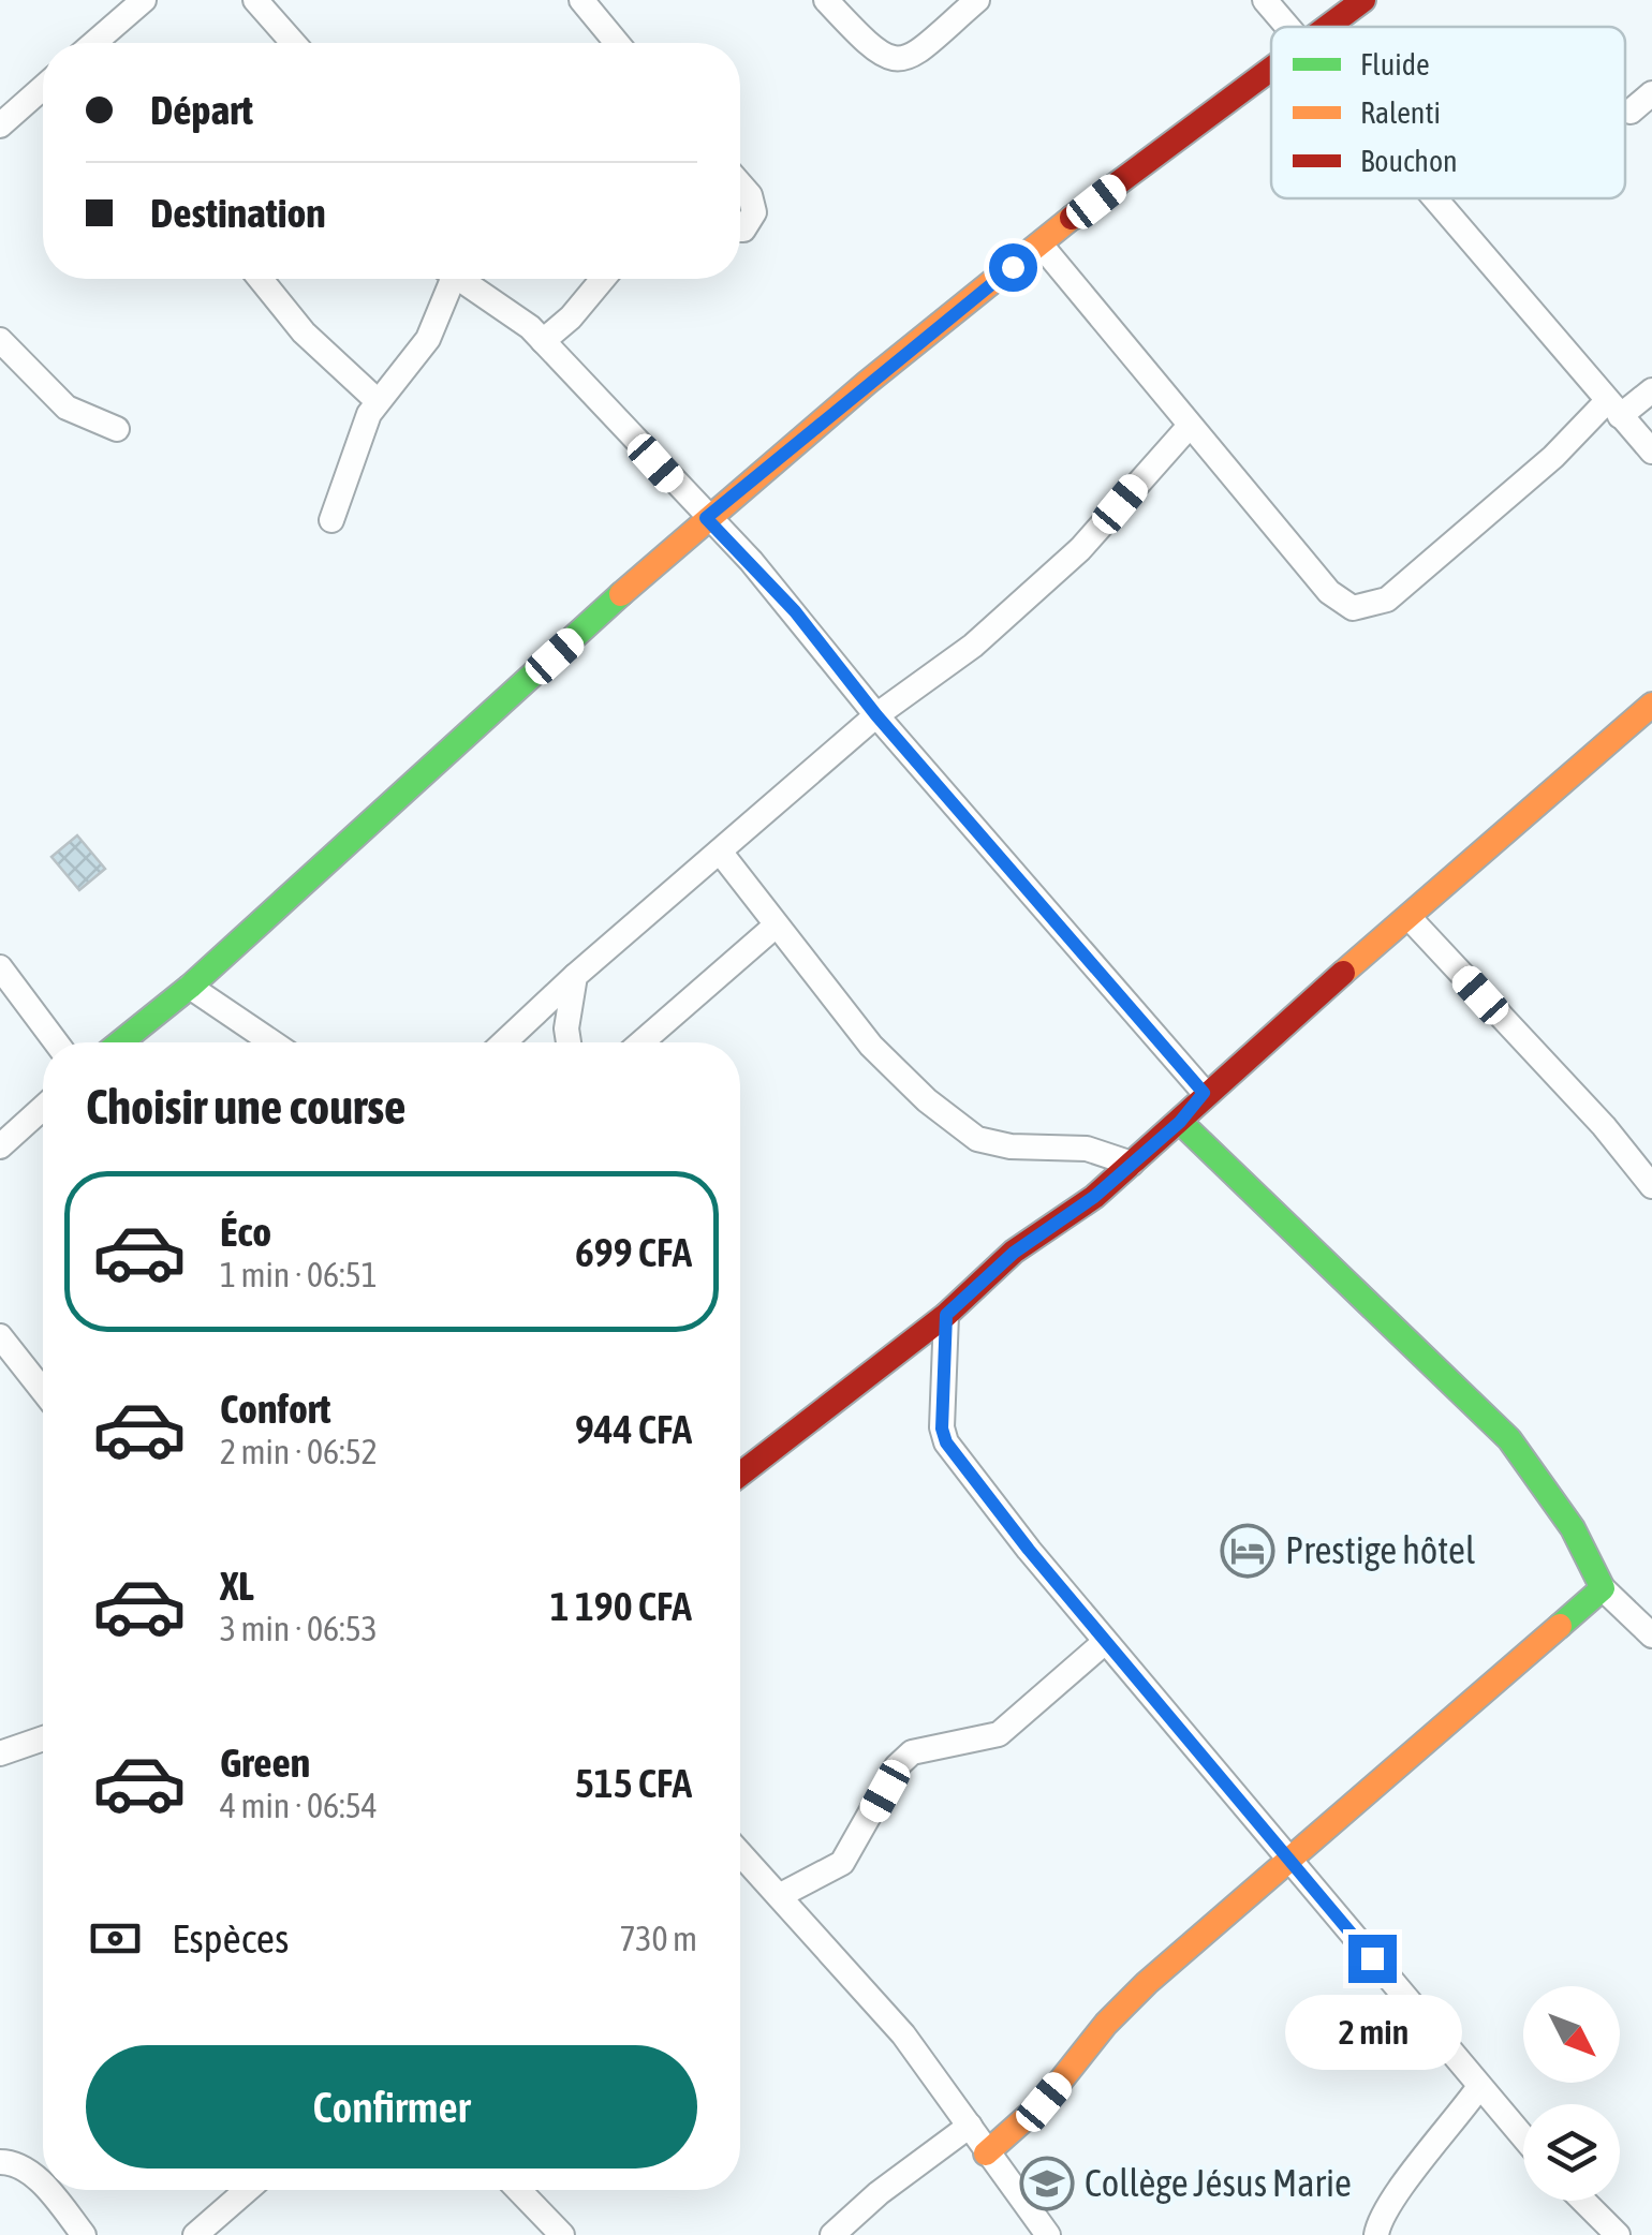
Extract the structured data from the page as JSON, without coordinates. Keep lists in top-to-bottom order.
{
  "places": {
    "hotel": ["Prestige hôtel"],
    "school or university": ["Collège Jésus Marie"]
  },
  "legend": ["Fluide", "Ralenti", "Bouchon"],
  "north": "bottom right",
  "page": {
    "banner": ["Départ", "Destination"],
    "heading": "Choisir une course",
    "list": [
      {
        "name": "Éco",
        "note": "1 min · 06:51",
        "value": "699 CFA"
      },
      {
        "name": "Confort",
        "note": "2 min · 06:52",
        "value": "944 CFA"
      },
      {
        "name": "XL",
        "note": "3 min · 06:53",
        "value": "1 190 CFA"
      },
      {
        "name": "Green",
        "note": "4 min · 06:54",
        "value": "515 CFA"
      }
    ],
    "pay": ["Espèces", "730 m"],
    "bubble": "2 min",
    "buttons": "Confirmer"
  }
}
